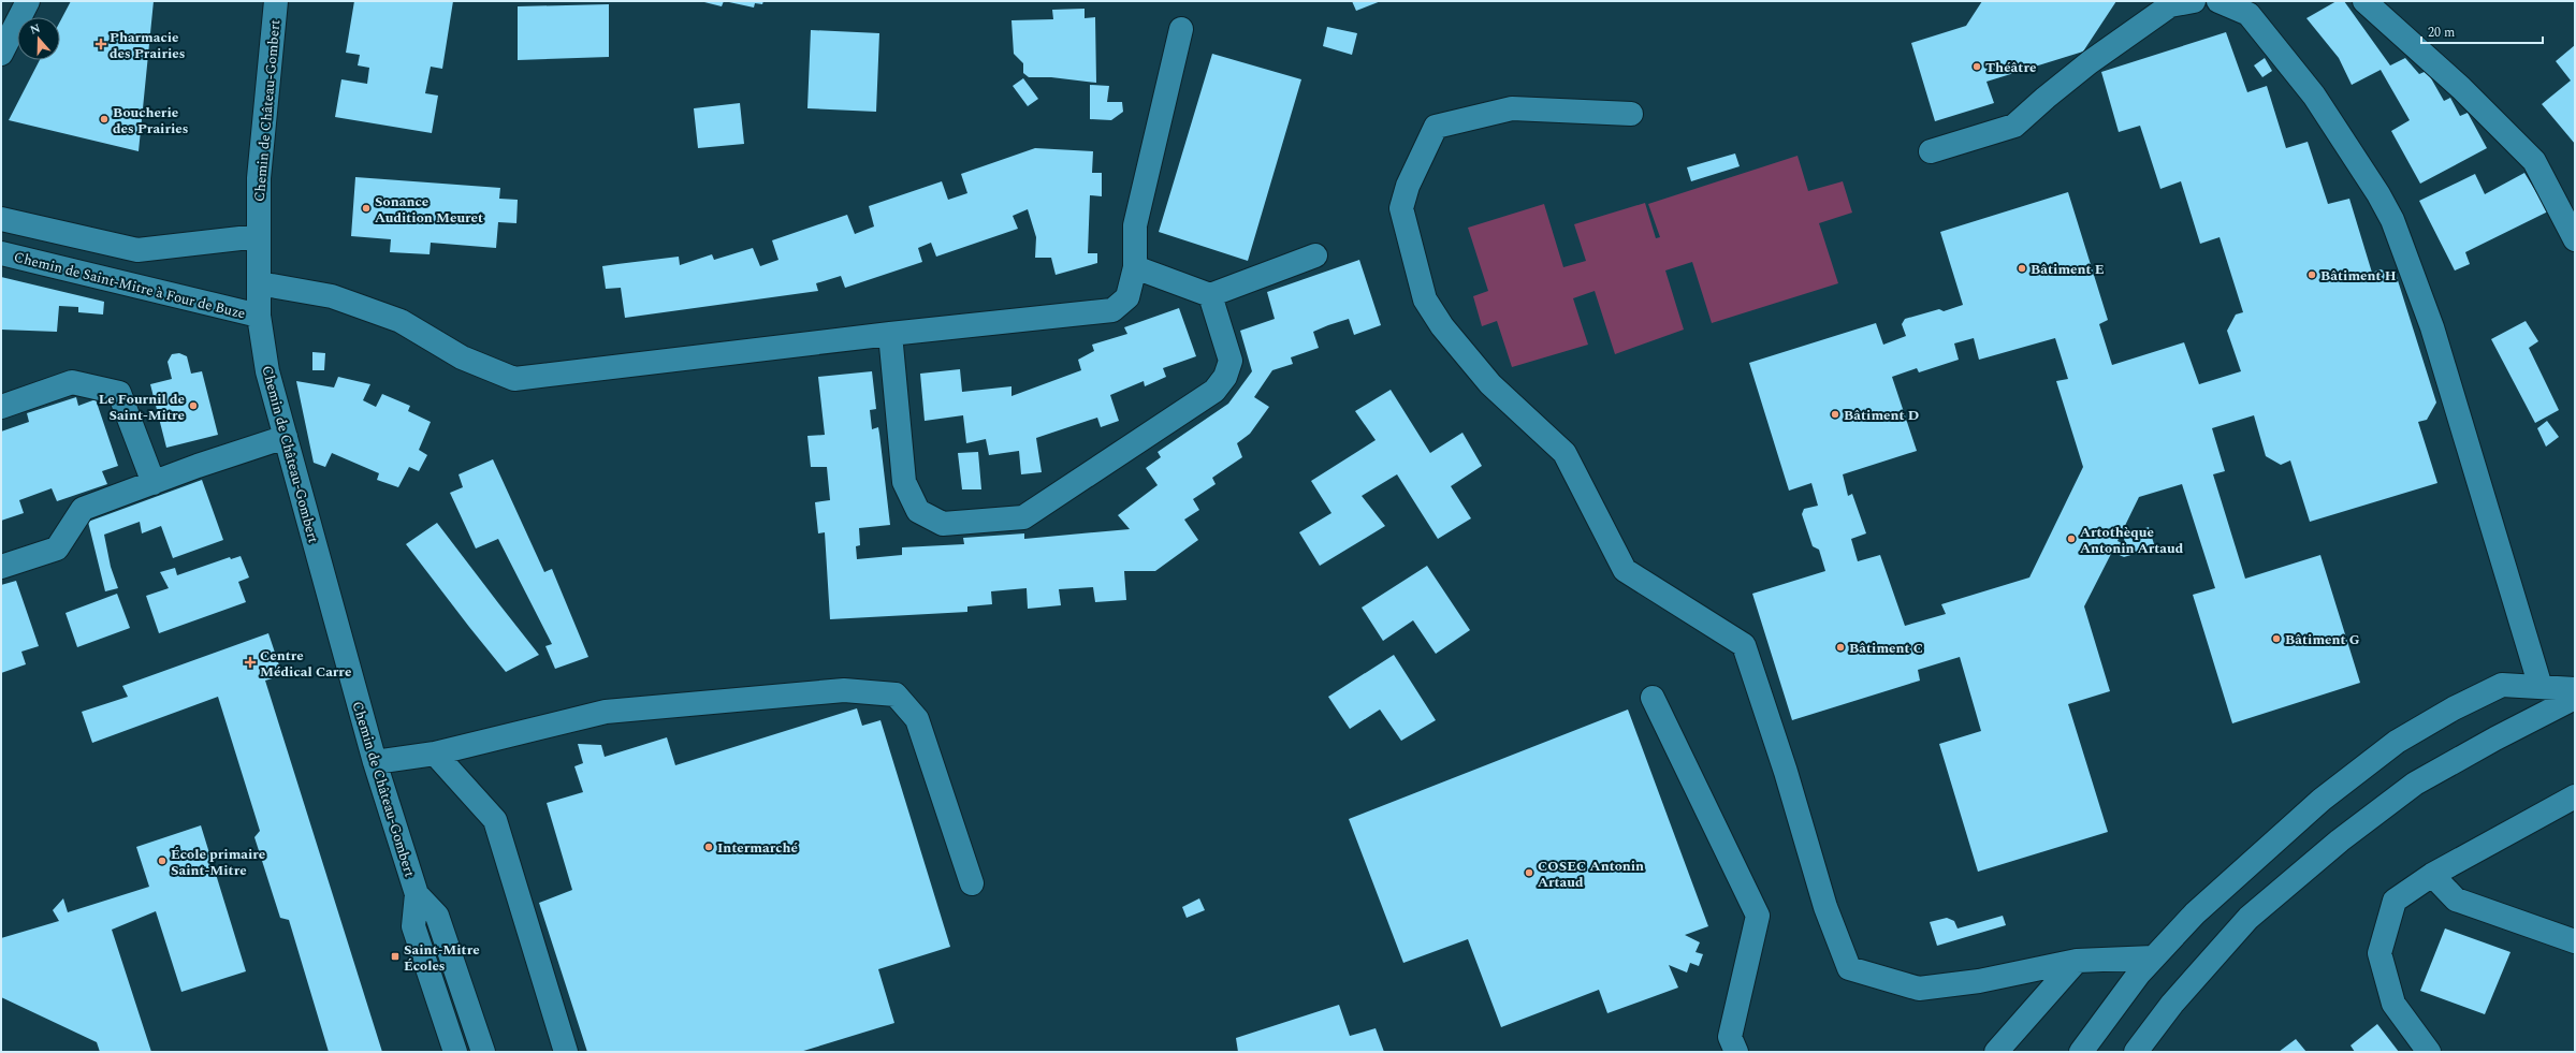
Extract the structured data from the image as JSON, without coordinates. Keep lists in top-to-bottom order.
{
  "streets": {
    "street": ["Chemin de Château-Gombert", "Chemin de Saint-Mitre à Four de Buze"]
  },
  "crossings": [
    ["Chemin de Château-Gombert", "Chemin de Saint-Mitre à Four de Buze"]
  ],
  "places": {
    "health": ["Pharmacie des Prairies", "Centre Médical Carre"],
    "other": [
      "Théâtre",
      "Boucherie des Prairies",
      "Sonance Audition Meuret",
      "Bâtiment E",
      "Bâtiment H",
      "Le Fournil de Saint-Mitre",
      "Bâtiment D",
      "Artothèque Antonin Artaud",
      "Bâtiment G",
      "Bâtiment C",
      "Intermarché",
      "École primaire Saint-Mitre",
      "COSEC Antonin Artaud"
    ],
    "transit": ["Saint-Mitre Écoles"]
  },
  "scale_bar": "20 m",
  "north": "top"
}
